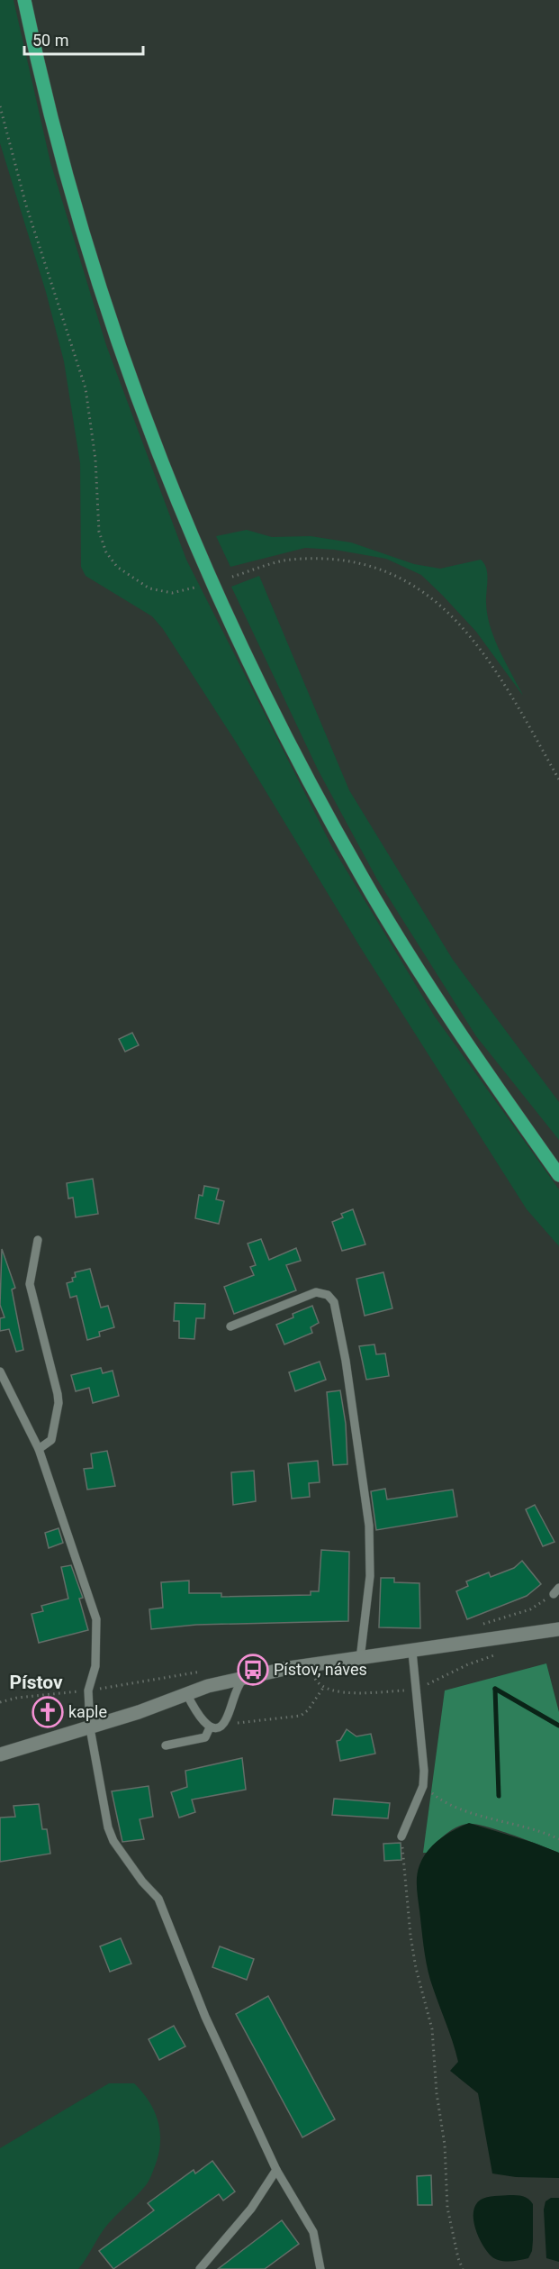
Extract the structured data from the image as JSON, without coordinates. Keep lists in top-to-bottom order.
{
  "districts": ["Pístov"],
  "places": {
    "bus stop": ["Pístov, náves"],
    "church": ["kaple"]
  },
  "scale_bar": "50 m"
}
